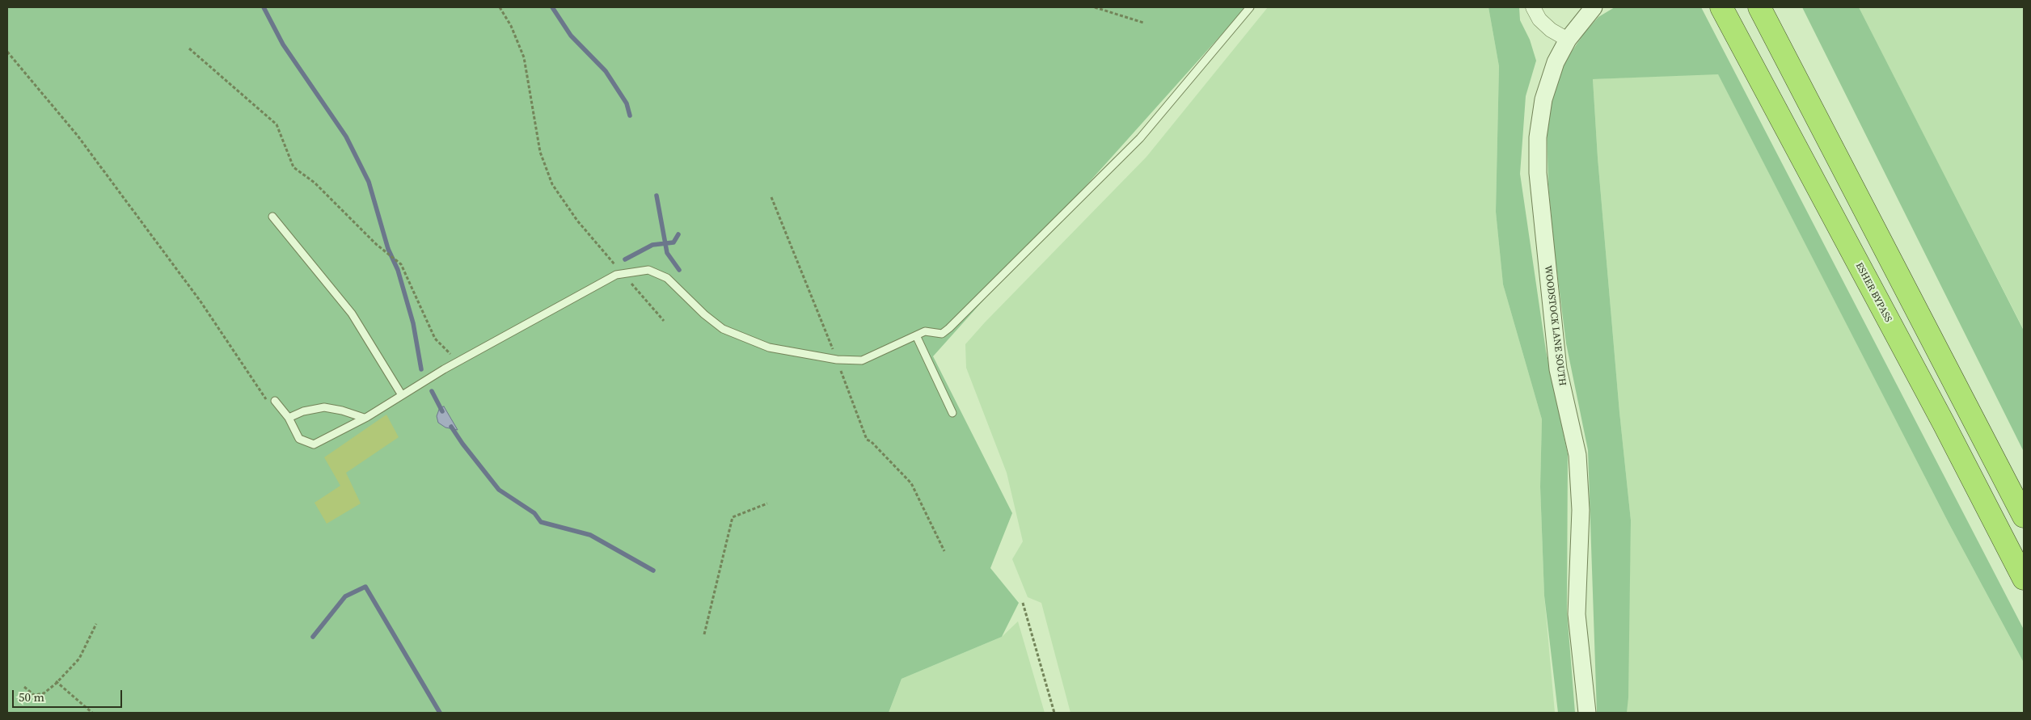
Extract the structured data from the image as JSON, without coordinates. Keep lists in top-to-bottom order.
{
  "streets": {
    "highway": ["ESHER BYPASS"],
    "street": ["WOODSTOCK LANE SOUTH"]
  },
  "scale_bar": "50 m"
}
